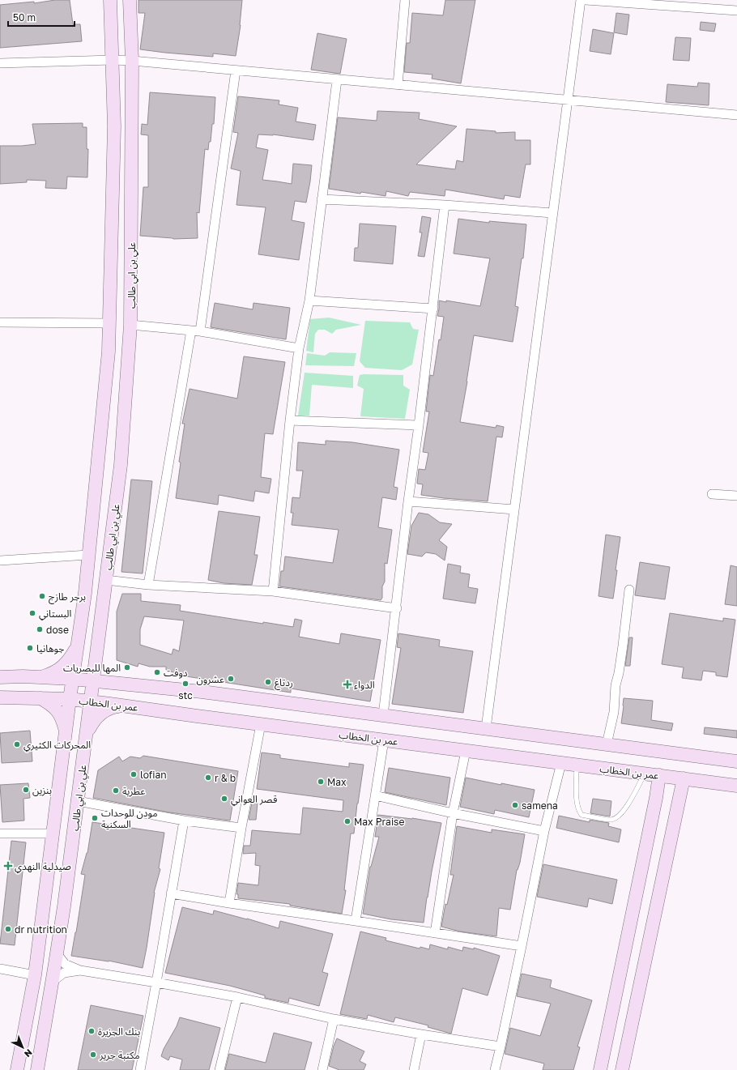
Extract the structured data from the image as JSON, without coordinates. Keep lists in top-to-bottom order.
{
  "streets": {
    "main road": ["علي بن ابي طالب", "عمر بن الخطاب"]
  },
  "crossings": [
    ["علي بن ابي طالب", "عمر بن الخطاب"]
  ],
  "places": {
    "other": [
      "برجر طازج",
      "البستاني",
      "dose",
      "جوهانيا",
      "المها للبصريات",
      "دوفت",
      "عشرون",
      "ردتاغ",
      "stc",
      "المحركات الكثيري",
      "lofian",
      "r & b",
      "Max",
      "بنزين",
      "عطرية",
      "قصر العواني",
      "samena",
      "مودن للوحدات السكنية",
      "Max Praise",
      "dr nutrition",
      "بنك الجزيرة",
      "مكتبة جرير"
    ],
    "health": ["الدواء", "صيدلية النهدي"]
  },
  "scale_bar": "50 m",
  "north": "bottom right"
}
